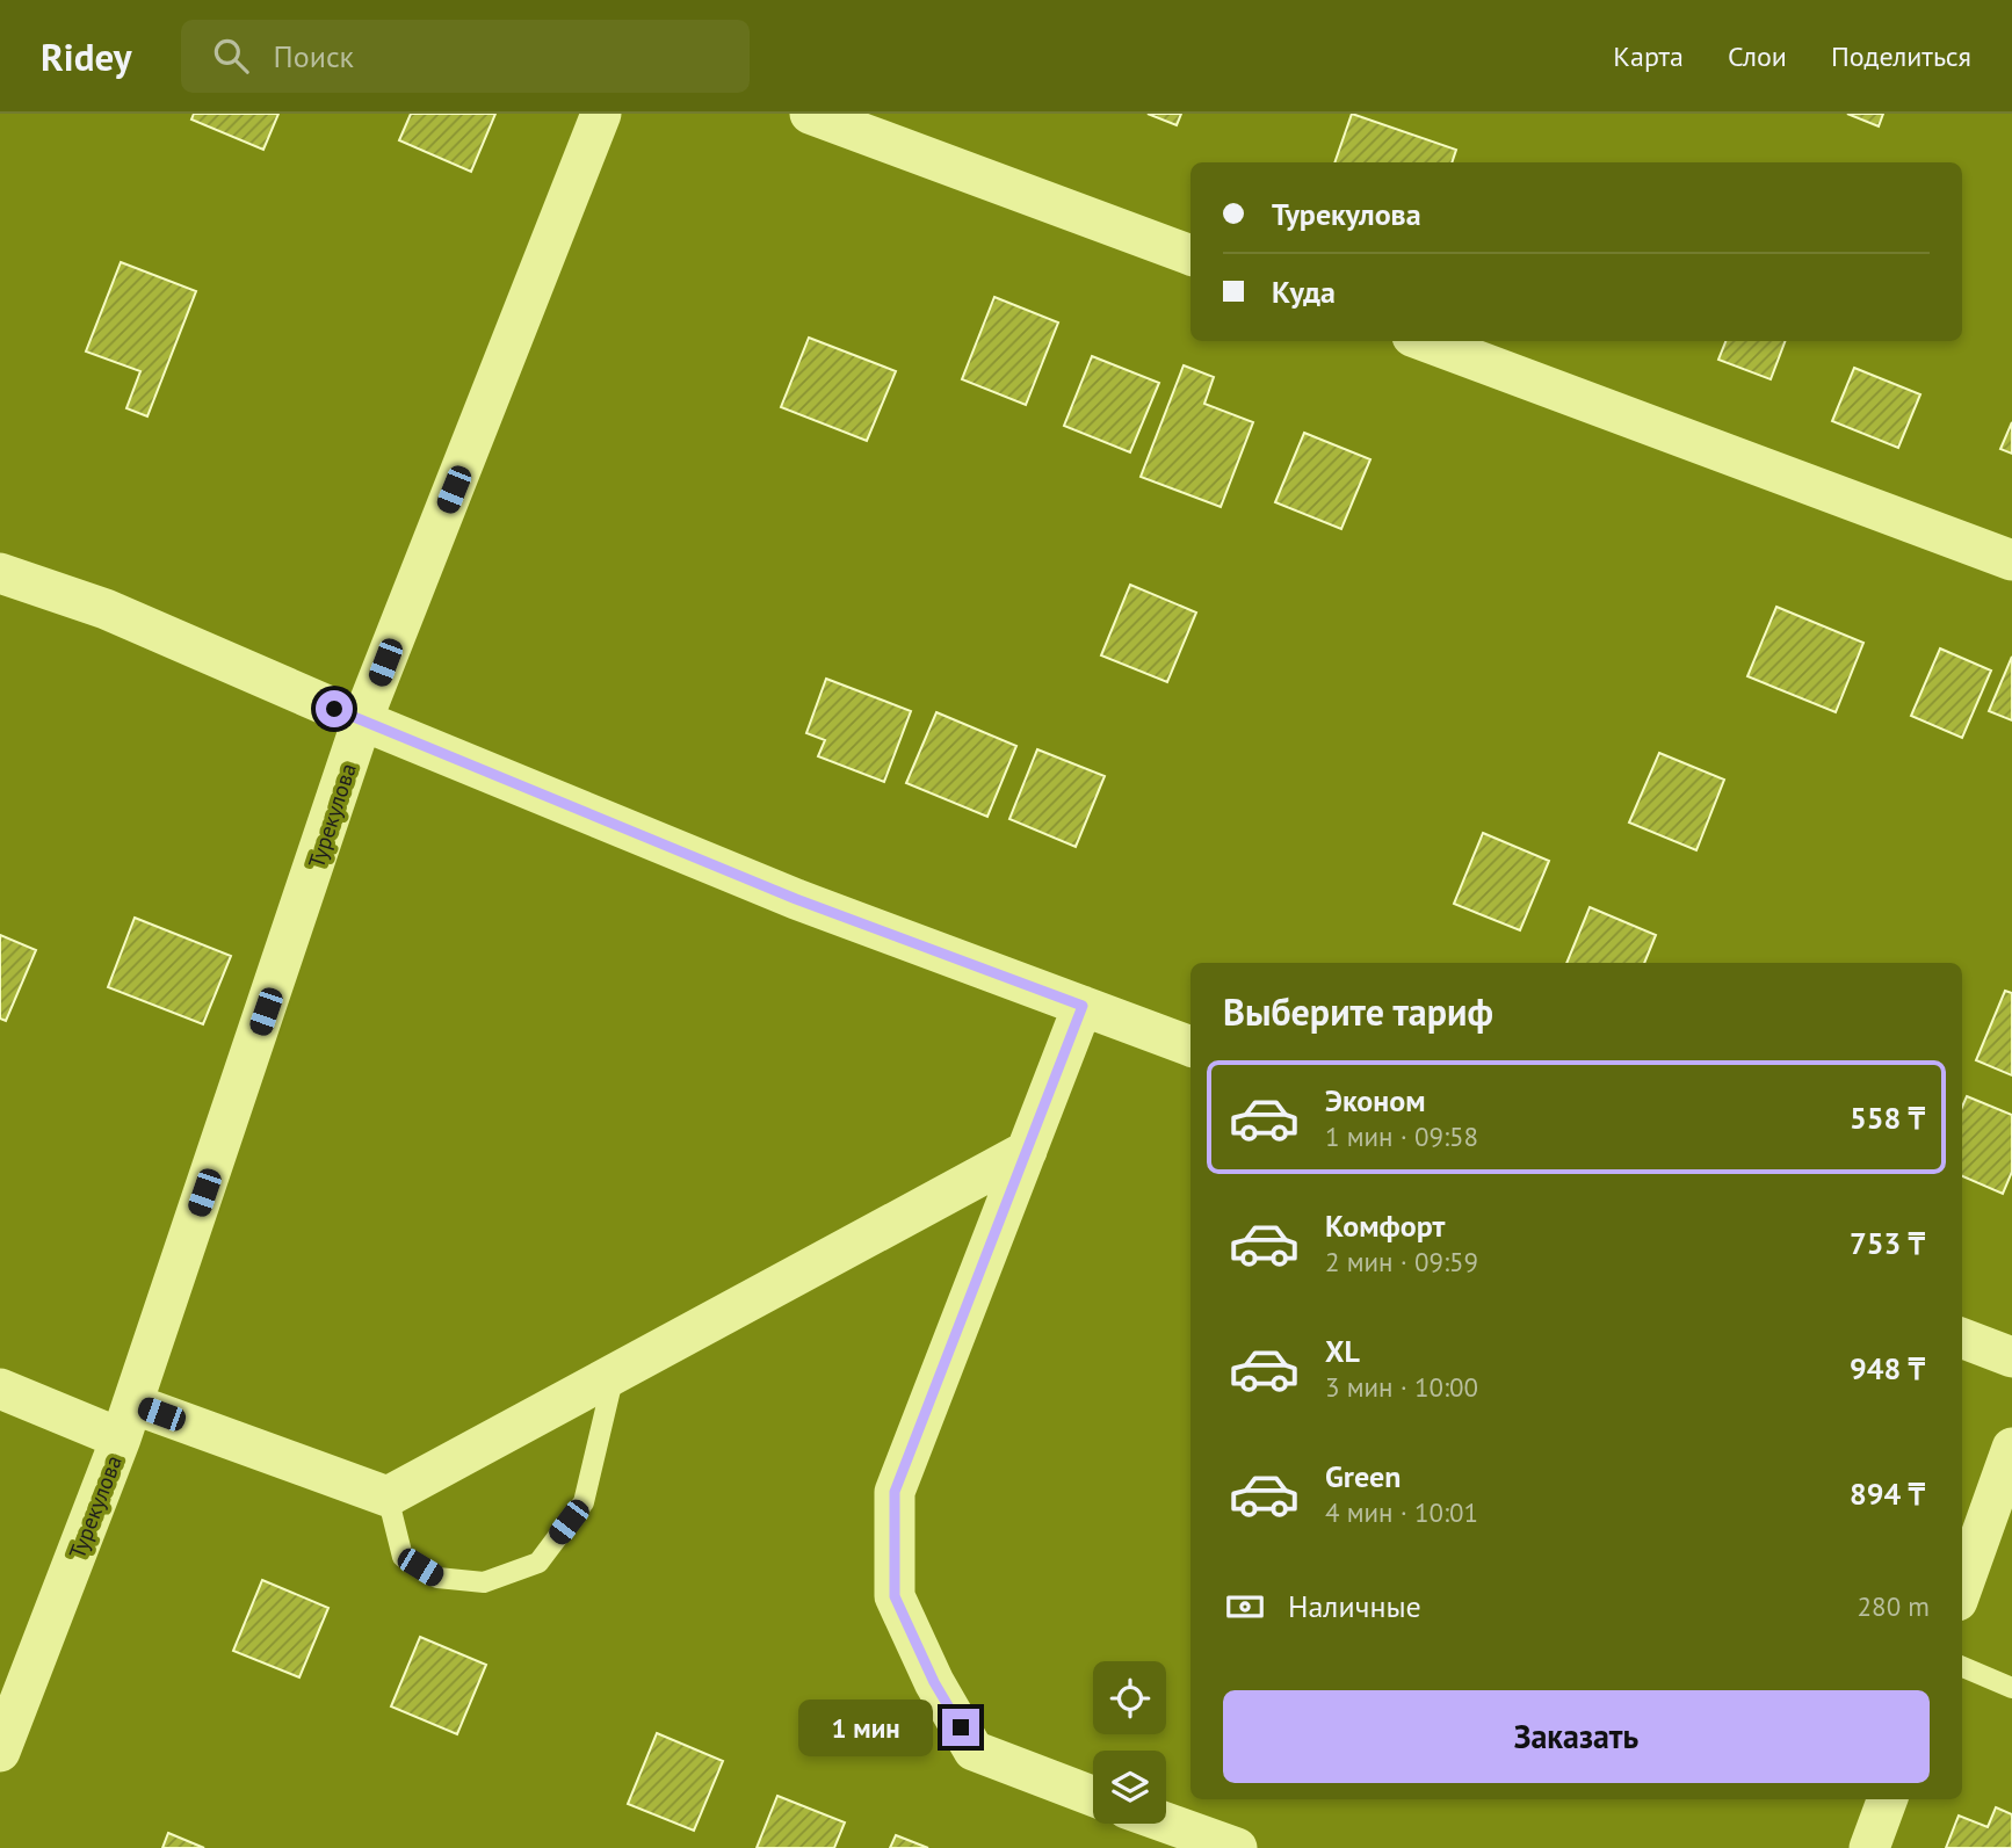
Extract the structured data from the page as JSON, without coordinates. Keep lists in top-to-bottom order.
{
  "streets": {
    "street": ["Турекулова"]
  },
  "page": {
    "header": "Ridey",
    "search": "Поиск",
    "nav": ["Карта", "Слои", "Поделиться"],
    "banner": ["Турекулова", "Куда"],
    "heading": "Выберите тариф",
    "list": [
      {
        "name": "Эконом",
        "note": "1 мин · 09:58",
        "value": "558 ₸"
      },
      {
        "name": "Комфорт",
        "note": "2 мин · 09:59",
        "value": "753 ₸"
      },
      {
        "name": "XL",
        "note": "3 мин · 10:00",
        "value": "948 ₸"
      },
      {
        "name": "Green",
        "note": "4 мин · 10:01",
        "value": "894 ₸"
      }
    ],
    "pay": ["Наличные", "280 m"],
    "buttons": "Заказать",
    "bubble": "1 мин"
  }
}
